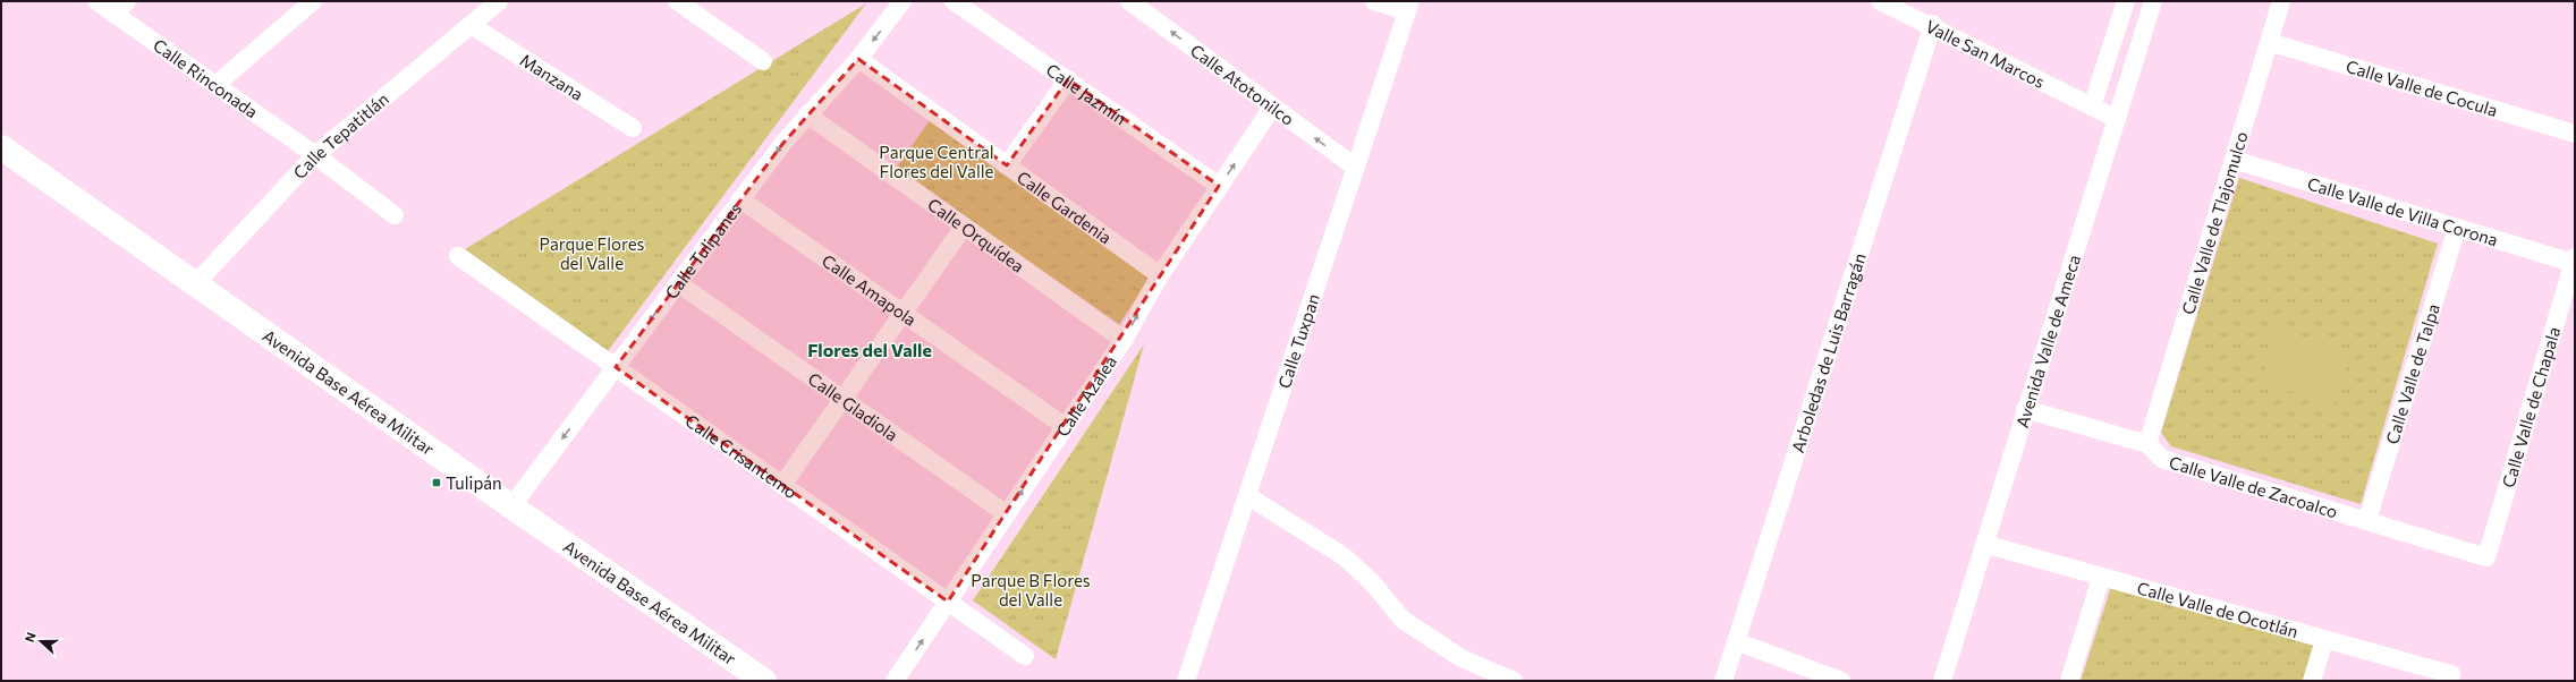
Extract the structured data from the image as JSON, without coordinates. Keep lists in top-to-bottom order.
{
  "streets": {
    "main road": ["Avenida Base Aérea Militar"],
    "street": [
      "Valle San Marcos",
      "Manzana",
      "Calle Rinconada",
      "Calle Atotonilco",
      "Calle Valle de Cocula",
      "Calle Jazmín",
      "Calle Tepatitlán",
      "Calle Gardenia",
      "Calle Valle de Villa Corona",
      "Calle Valle de Tlajomulco",
      "Calle Orquídea",
      "Calle Tulipanes",
      "Calle Amapola",
      "Calle Tuxpan",
      "Avenida Valle de Ameca",
      "Arboledas de Luis Barragán",
      "Calle Valle de Talpa",
      "Calle Azalea",
      "Calle Gladiola",
      "Calle Valle de Chapala",
      "Calle Crisantemo",
      "Calle Valle de Zacoalco",
      "Calle Valle de Ocotlán"
    ]
  },
  "crossings": [
    ["Valle San Marcos", "Avenida Valle de Ameca"],
    ["Valle San Marcos", "Arboledas de Luis Barragán"],
    ["Manzana", "Calle Tepatitlán"],
    ["Calle Rinconada", "Calle Tepatitlán"],
    ["Calle Atotonilco", "Calle Tuxpan"],
    ["Calle Atotonilco", "Calle Azalea"],
    ["Calle Valle de Cocula", "Calle Valle de Tlajomulco"],
    ["Calle Jazmín", "Calle Azalea"],
    ["Calle Tepatitlán", "Avenida Base Aérea Militar"],
    ["Calle Gardenia", "Calle Tulipanes"],
    ["Calle Gardenia", "Calle Azalea"],
    ["Calle Valle de Villa Corona", "Calle Valle de Tlajomulco"],
    ["Calle Valle de Villa Corona", "Calle Valle de Talpa"],
    ["Calle Valle de Villa Corona", "Calle Valle de Chapala"],
    ["Calle Valle de Tlajomulco", "Calle Valle de Zacoalco"],
    ["Calle Orquídea", "Calle Tulipanes"],
    ["Calle Orquídea", "Calle Azalea"],
    ["Calle Tulipanes", "Calle Amapola"],
    ["Calle Tulipanes", "Avenida Base Aérea Militar"],
    ["Calle Tulipanes", "Calle Gladiola"],
    ["Calle Tulipanes", "Calle Crisantemo"],
    ["Calle Amapola", "Calle Azalea"],
    ["Avenida Valle de Ameca", "Calle Valle de Zacoalco"],
    ["Avenida Valle de Ameca", "Calle Valle de Ocotlán"],
    ["Calle Valle de Talpa", "Calle Valle de Zacoalco"],
    ["Calle Azalea", "Calle Gladiola"],
    ["Calle Azalea", "Calle Crisantemo"],
    ["Calle Valle de Chapala", "Calle Valle de Zacoalco"]
  ],
  "one_way": ["Calle Atotonilco", "Calle Tulipanes", "Calle Azalea"],
  "districts": ["Flores del Valle"],
  "parks": ["Parque Central Flores del Valle", "Parque Flores del Valle", "Parque B Flores del Valle"],
  "places": {
    "transit": ["Tulipán"]
  },
  "north": "left"
}
